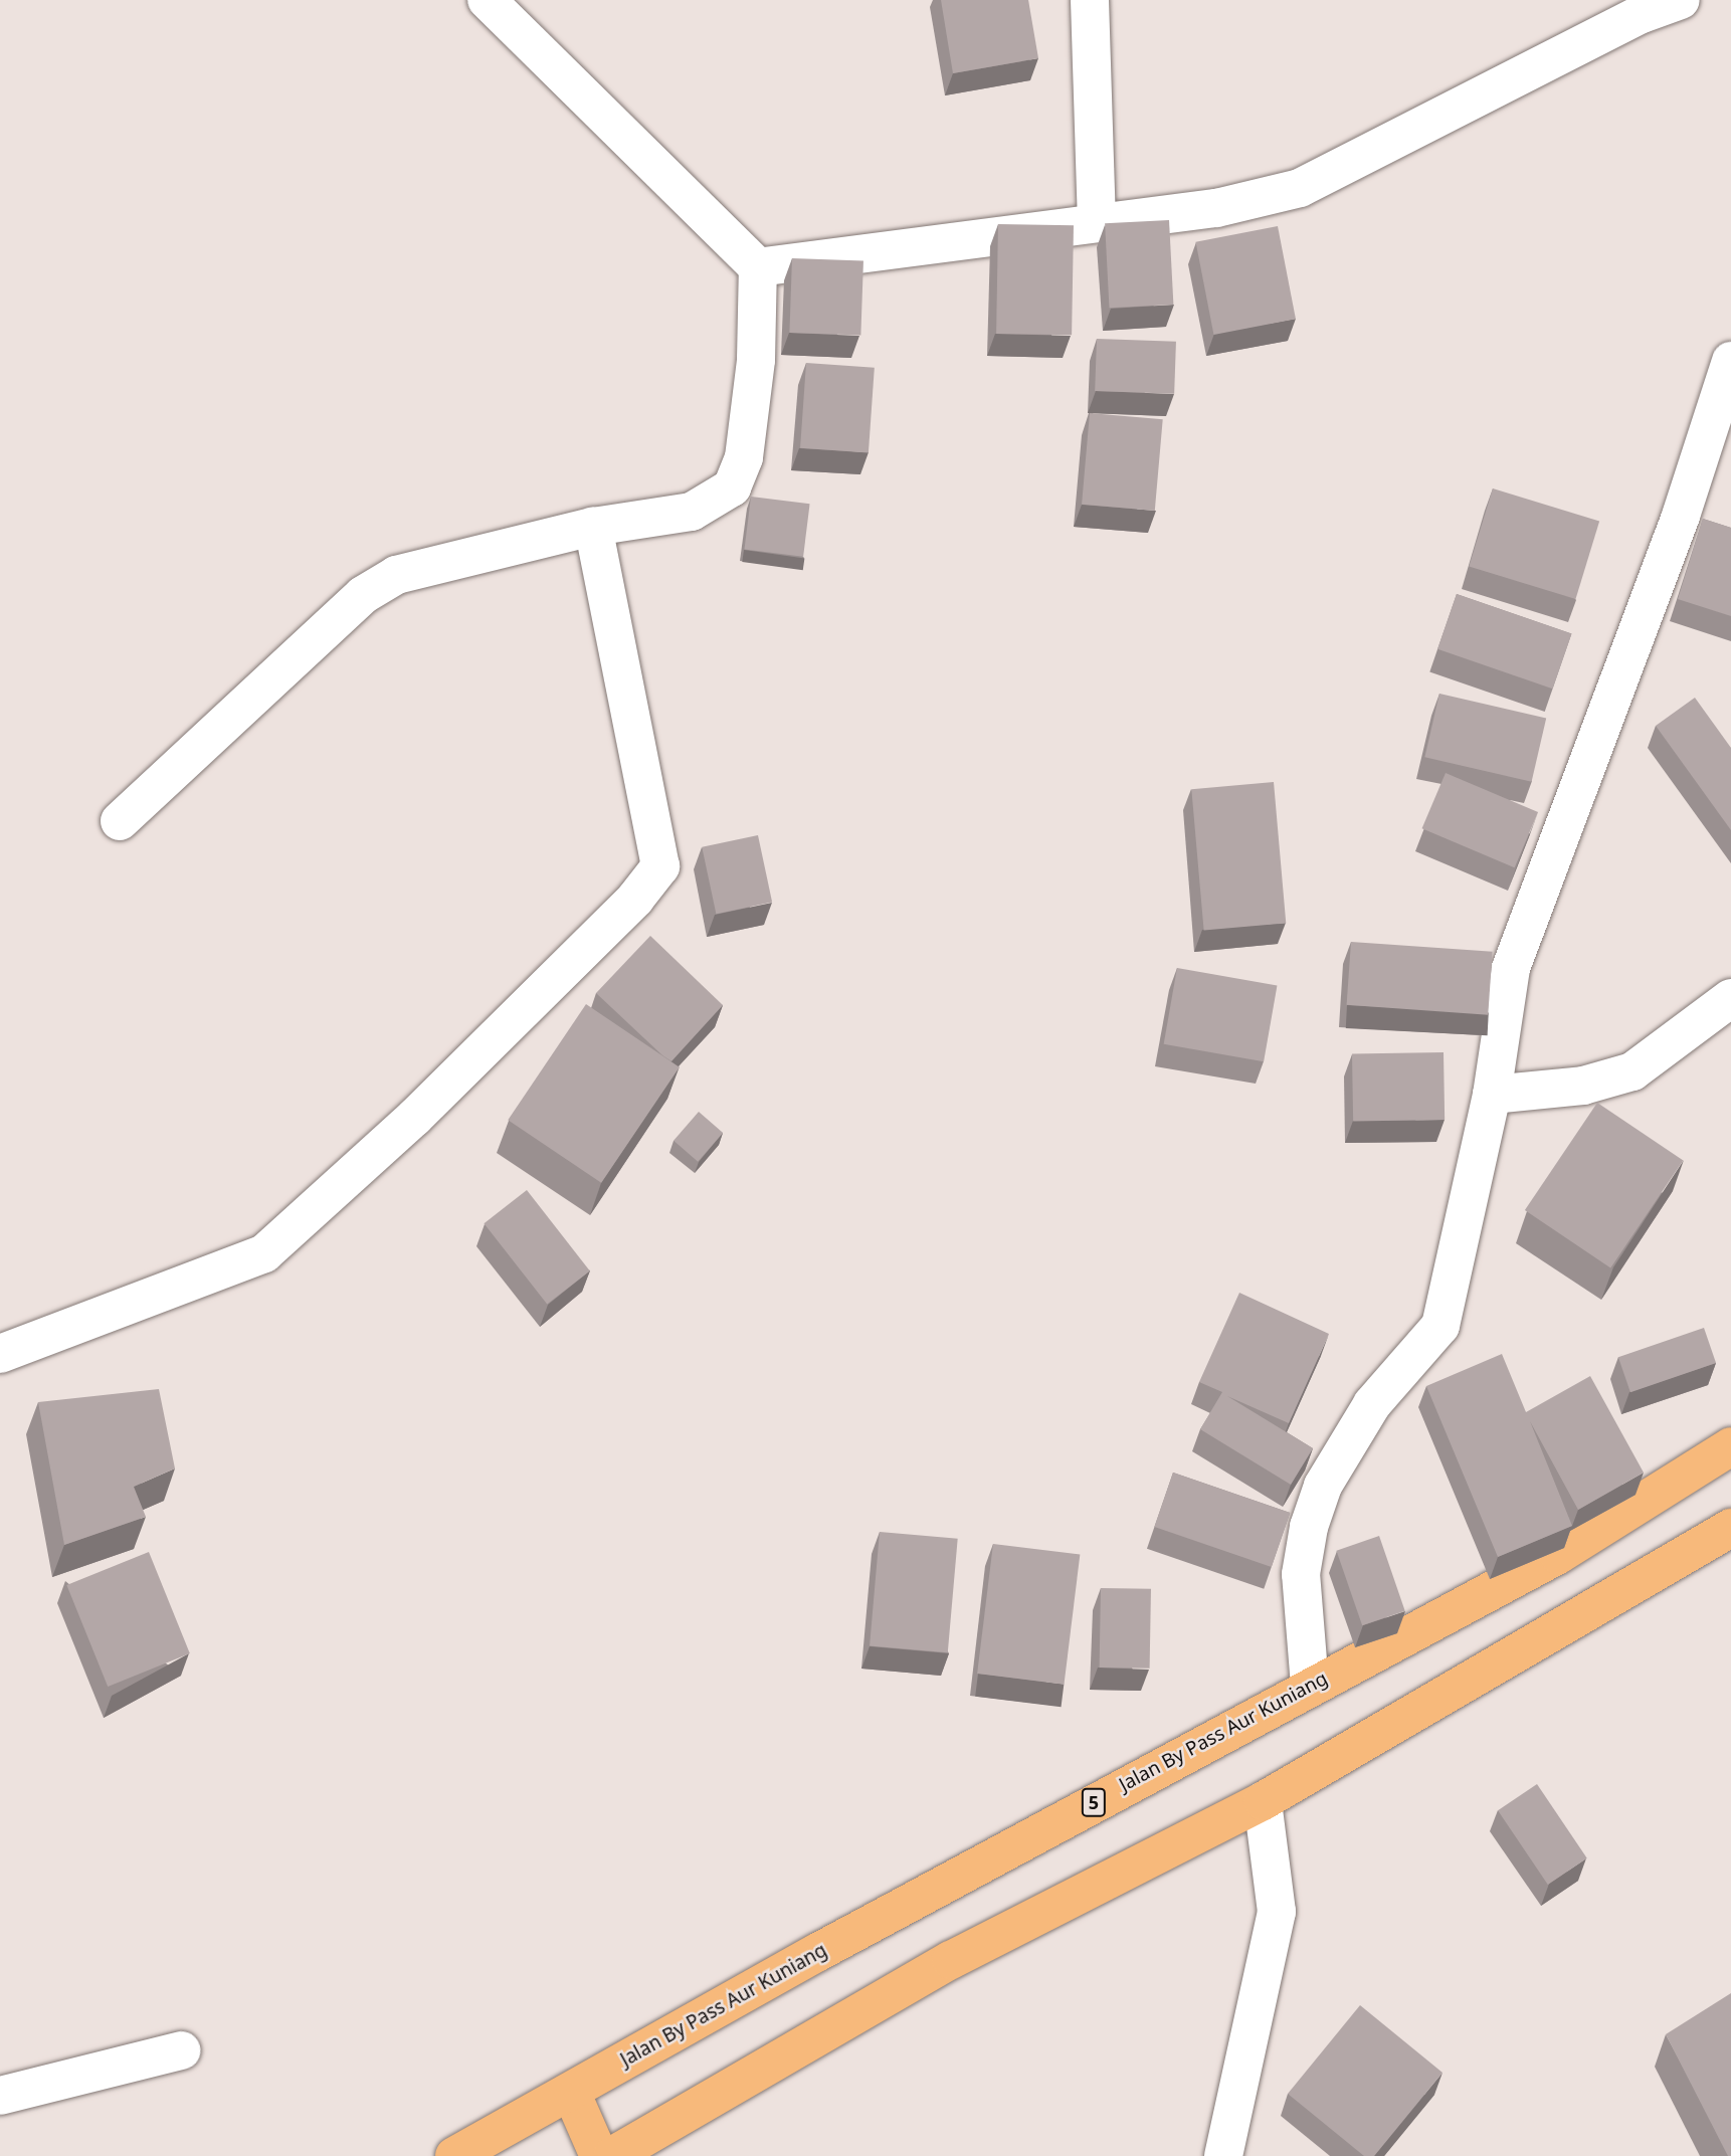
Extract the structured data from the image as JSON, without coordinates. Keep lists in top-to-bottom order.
{
  "streets": {
    "highway": ["Jalan By Pass Aur Kuniang", "5"]
  }
}
